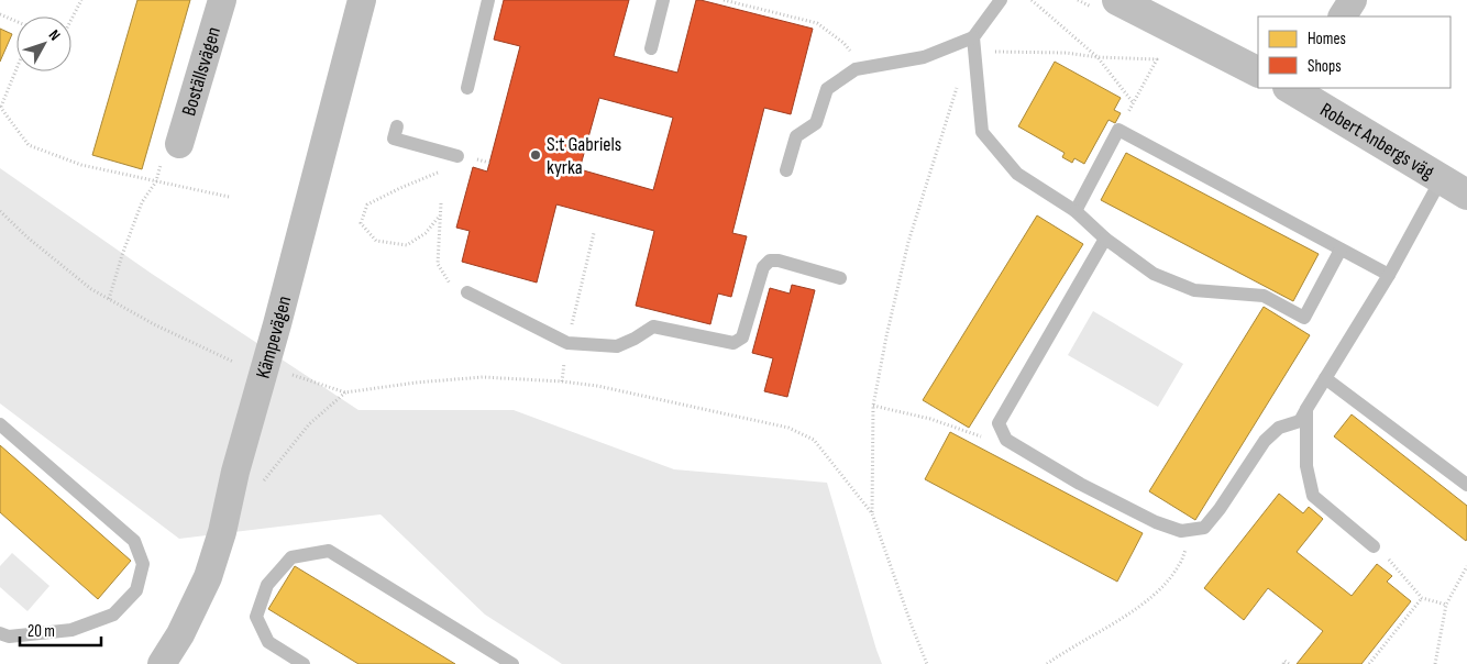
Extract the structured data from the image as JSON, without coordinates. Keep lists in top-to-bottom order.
{
  "streets": {
    "street": ["Boställsvägen", "Robert Anbergs väg", "Kämpevägen"]
  },
  "places": ["S:t Gabriels kyrka"],
  "legend": ["Homes", "Shops"],
  "scale_bar": "20 m",
  "north": "top right"
}
